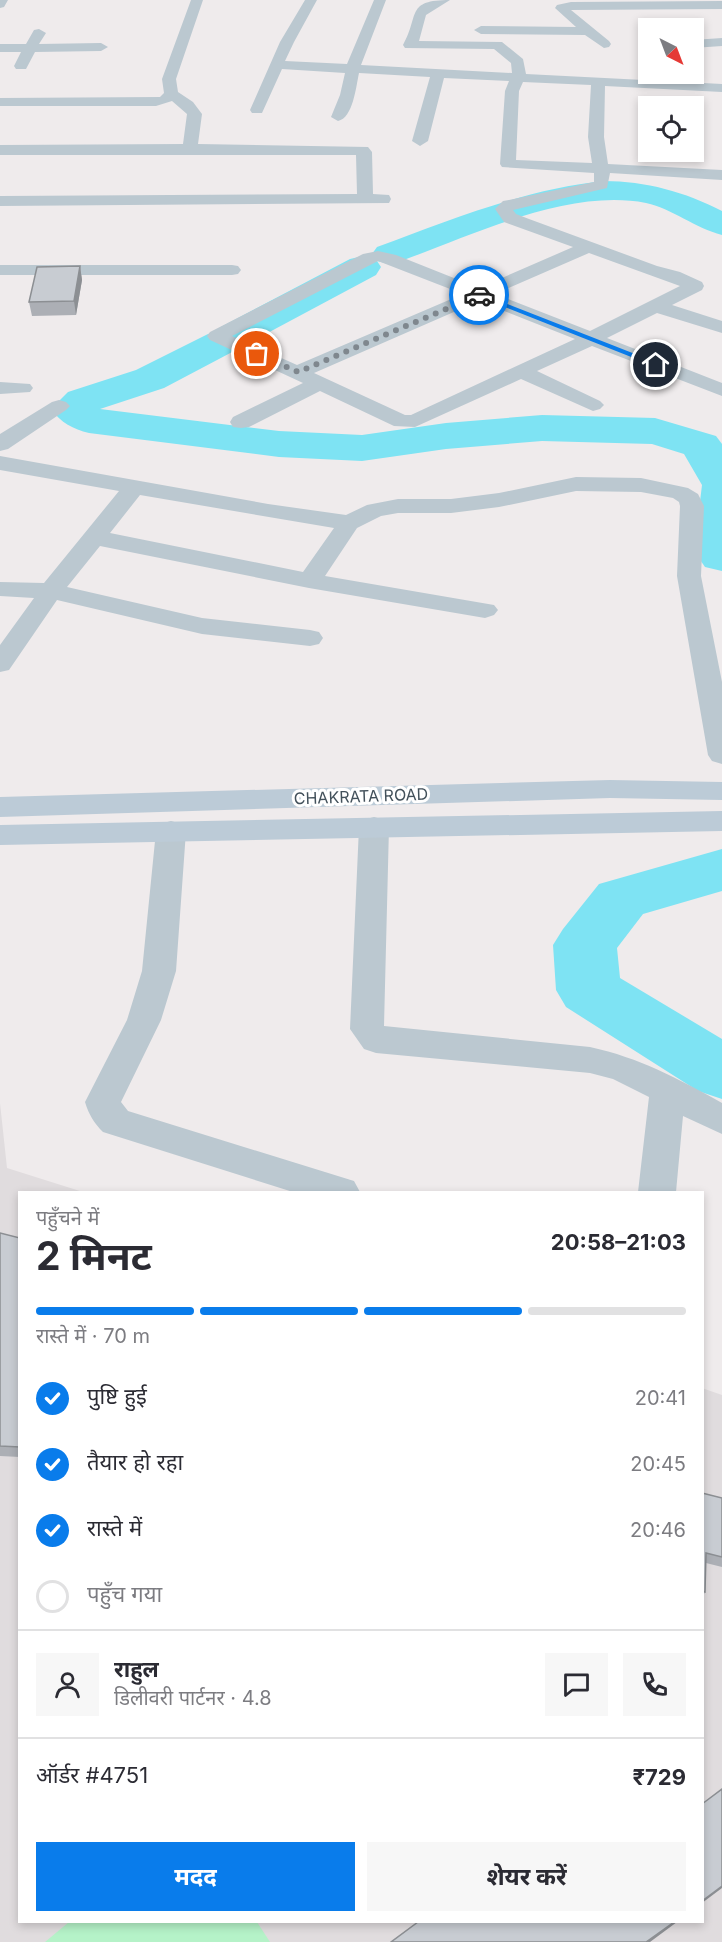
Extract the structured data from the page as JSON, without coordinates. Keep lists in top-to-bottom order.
{
  "streets": {
    "main road": ["CHAKRATA ROAD"]
  },
  "north": "bottom right",
  "page": {
    "heading": ["2 मिनट", "पहुँचने में", "20:58–21:03"],
    "panel": [
      "राहुल",
      "डिलीवरी पार्टनर · 4.8",
      "ऑर्डर #4751",
      "₹729"
    ],
    "bar": "रास्ते में · 70 m",
    "list": [
      ["पुष्टि हुई", "20:41"],
      ["तैयार हो रहा", "20:45"],
      ["रास्ते में", "20:46"],
      "पहुँच गया"
    ],
    "buttons": ["मदद", "शेयर करें"]
  }
}
